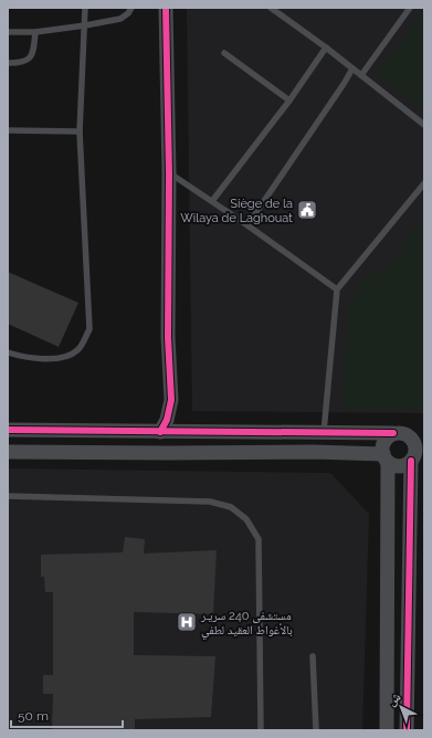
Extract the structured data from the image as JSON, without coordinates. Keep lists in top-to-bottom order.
{
  "places": {
    "public building": ["Siège de la Wilaya de Laghouat"],
    "hospital": ["مستشفى 240 سريـر بالأغواط العقيد لطفي"]
  },
  "scale_bar": "50 m",
  "north": "top left"
}
